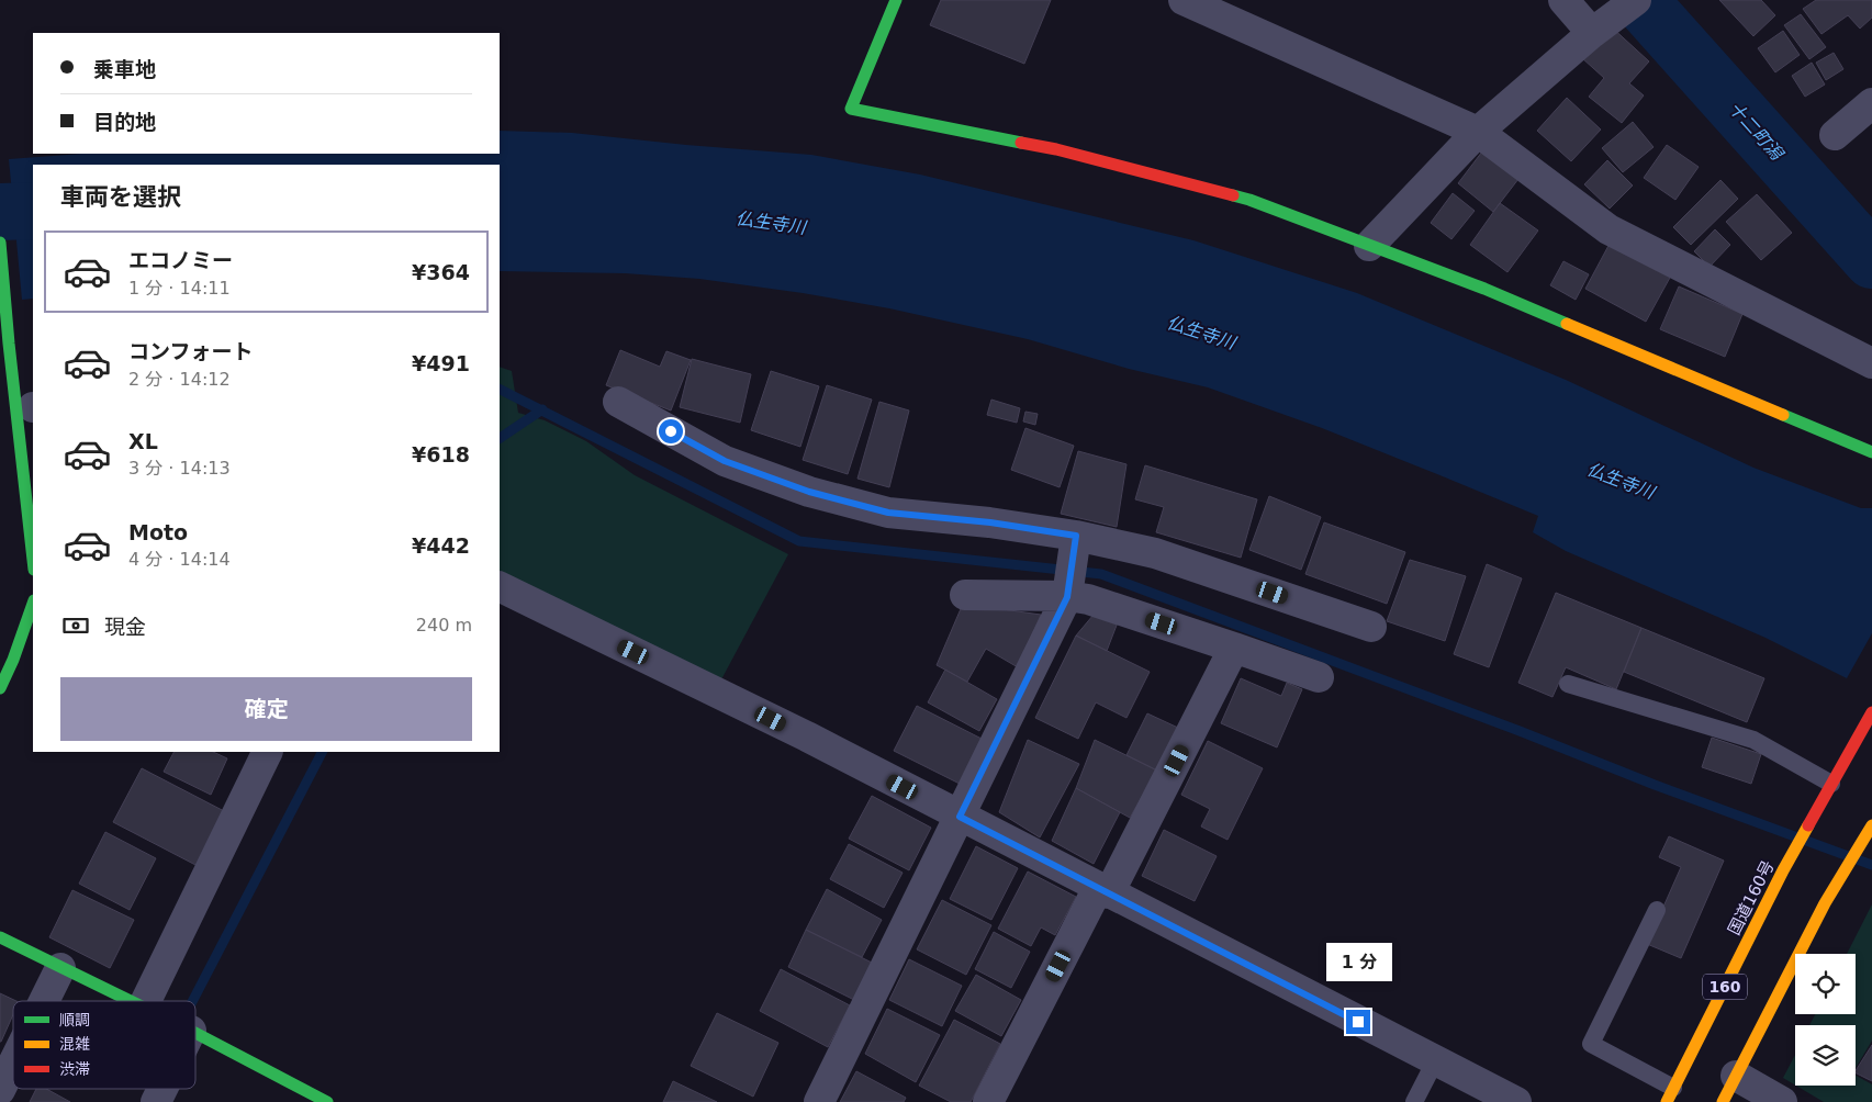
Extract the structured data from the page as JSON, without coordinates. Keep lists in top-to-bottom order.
{
  "streets": {
    "main road": ["国道160号", "160"]
  },
  "water": ["十二町潟", "仏生寺川"],
  "legend": ["順調", "混雑", "渋滞"],
  "page": {
    "banner": ["乗車地", "目的地"],
    "heading": "車両を選択",
    "list": [
      {
        "name": "エコノミー",
        "note": "1 分 · 14:11",
        "value": "¥364"
      },
      {
        "name": "コンフォート",
        "note": "2 分 · 14:12",
        "value": "¥491"
      },
      {
        "name": "XL",
        "note": "3 分 · 14:13",
        "value": "¥618"
      },
      {
        "name": "Moto",
        "note": "4 分 · 14:14",
        "value": "¥442"
      }
    ],
    "pay": ["現金", "240 m"],
    "buttons": "確定",
    "bubble": "1 分"
  }
}
